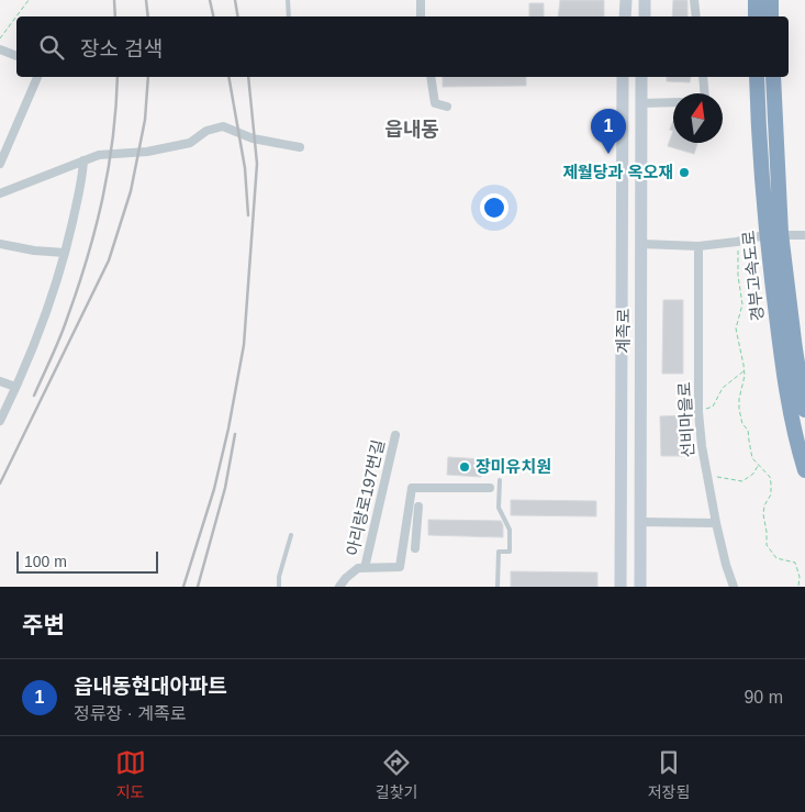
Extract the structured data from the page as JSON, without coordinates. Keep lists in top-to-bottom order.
{
  "streets": {
    "highway": ["경부고속도로"],
    "main road": ["계족로"],
    "street": ["선비마을로", "아리랑로197번길"]
  },
  "districts": ["읍내동"],
  "places": ["제월당과 옥오재", "장미유치원"],
  "scale_bar": "100 m",
  "north": "top",
  "page": {
    "search": "장소 검색",
    "pins": "1",
    "scale": "100 m",
    "heading": "주변",
    "list": [
      {
        "mark": "1",
        "name": "읍내동현대아파트",
        "note": "정류장 · 계족로",
        "value": "90 m"
      }
    ],
    "nav": ["지도", "길찾기", "저장됨"]
  }
}
